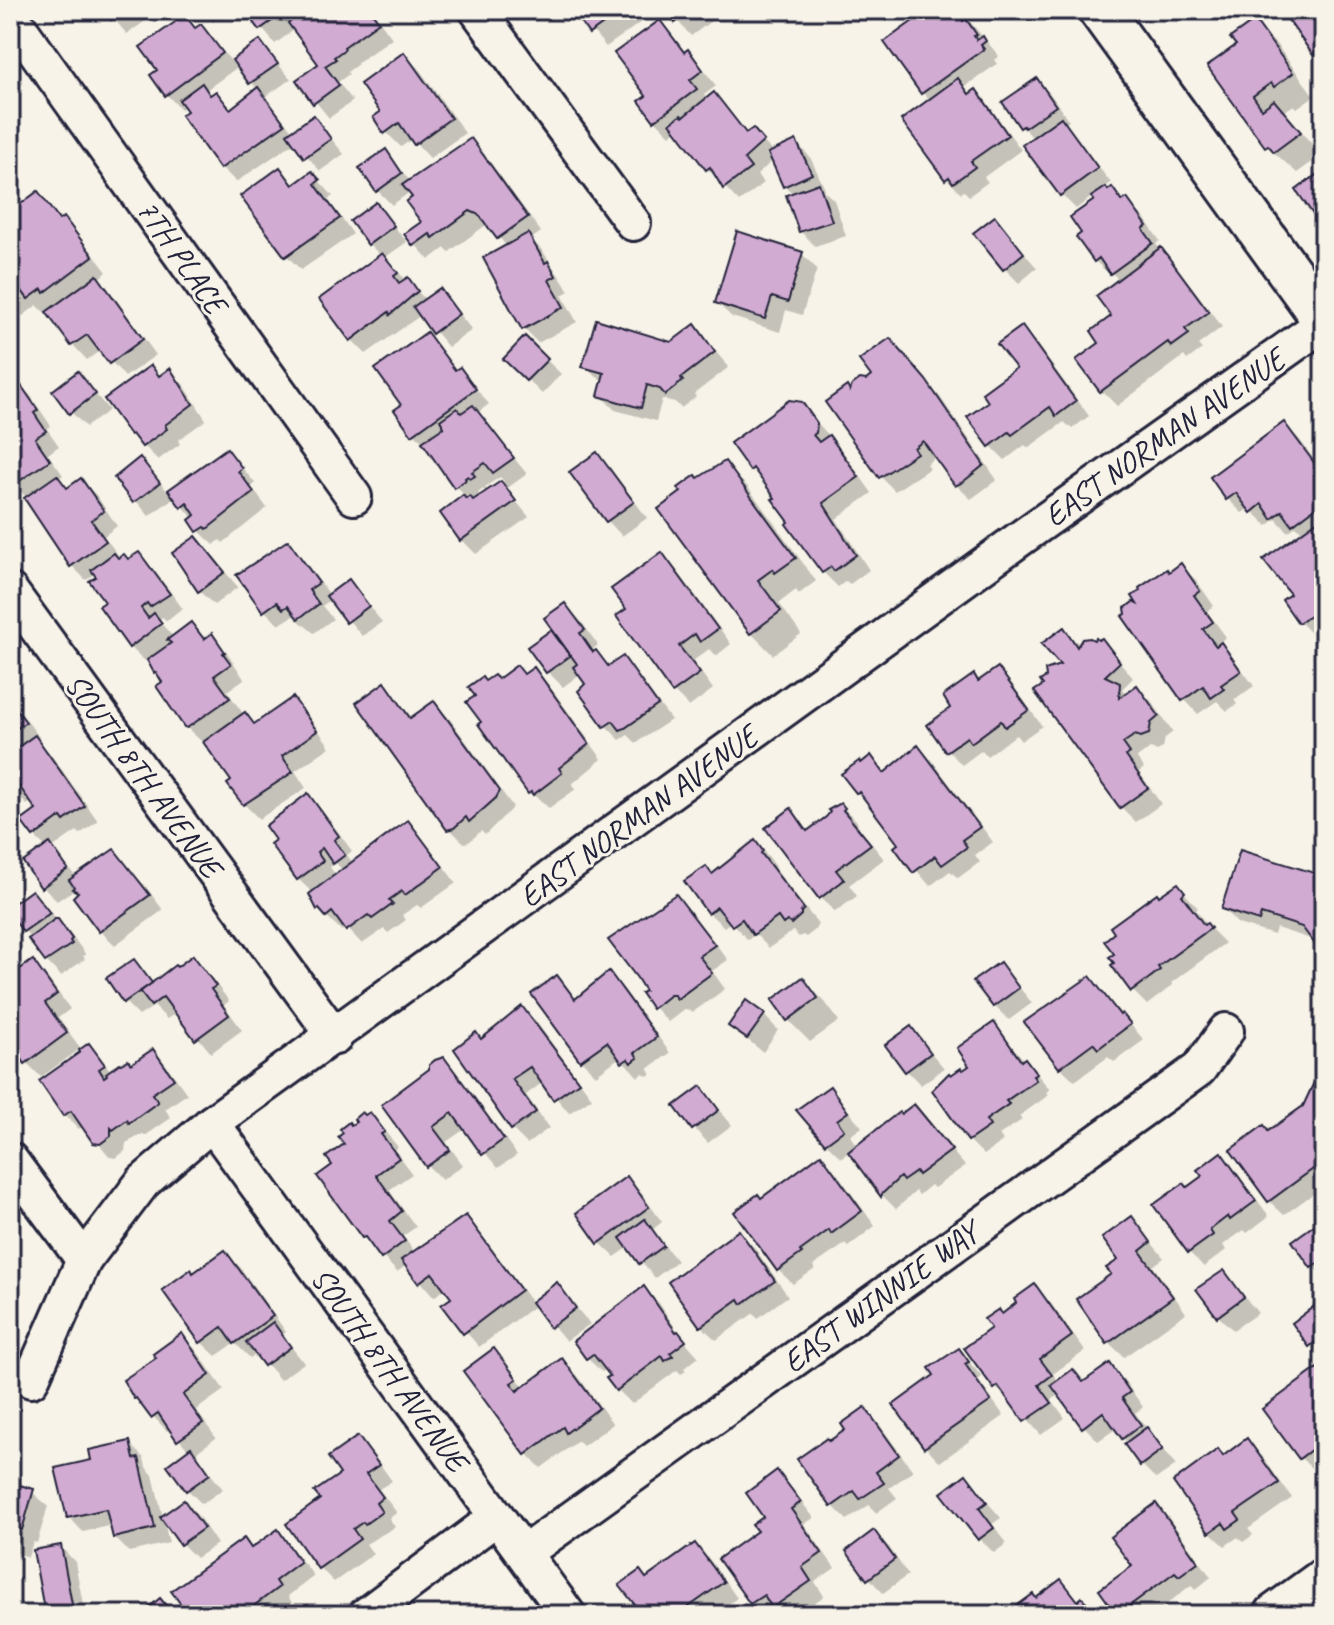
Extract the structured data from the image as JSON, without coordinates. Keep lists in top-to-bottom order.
{
  "streets": {
    "street": [
      "7TH PLACE",
      "EAST NORMAN AVENUE",
      "SOUTH 8TH AVENUE",
      "EAST WINNIE WAY"
    ]
  },
  "crossings": [
    ["EAST NORMAN AVENUE", "SOUTH 8TH AVENUE"],
    ["SOUTH 8TH AVENUE", "EAST WINNIE WAY"]
  ]
}
